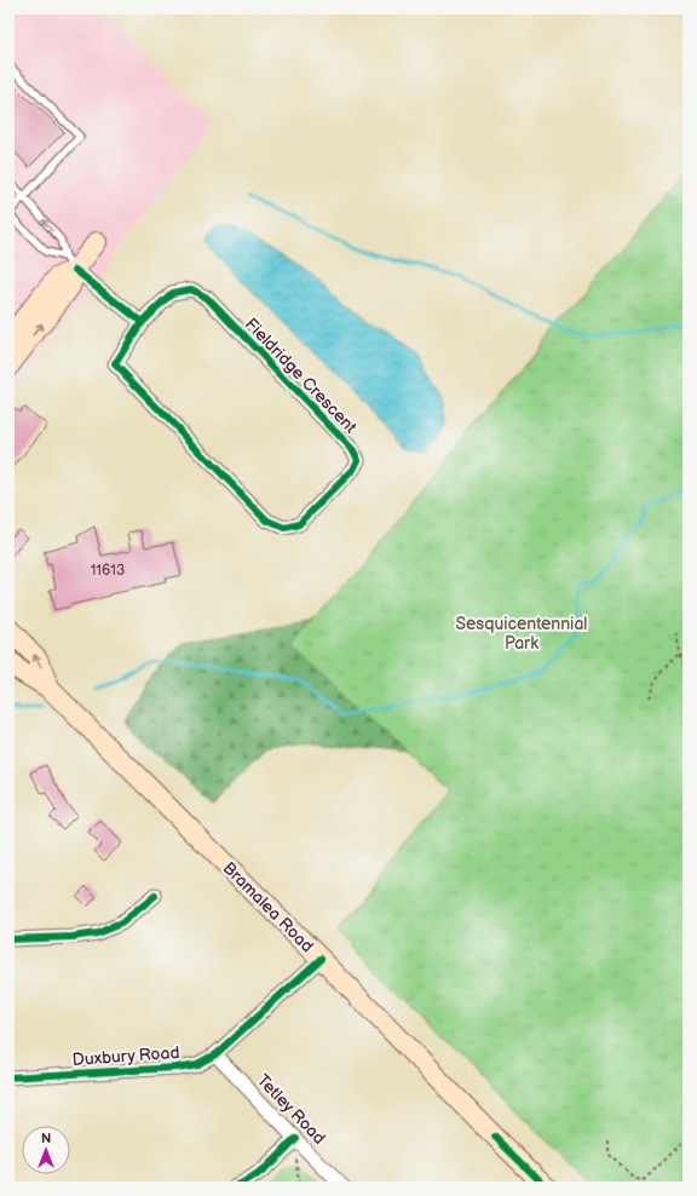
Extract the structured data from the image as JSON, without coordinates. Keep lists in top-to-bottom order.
{
  "streets": {
    "main road": ["Bramalea Road"],
    "street": ["Fieldridge Crescent", "Duxbury Road", "Tetley Road"]
  },
  "crossings": [
    ["Bramalea Road", "Duxbury Road"],
    ["Duxbury Road", "Tetley Road"]
  ],
  "parks": ["Sesquicentennial Park"],
  "house_numbers": ["11613"],
  "north": "top"
}
